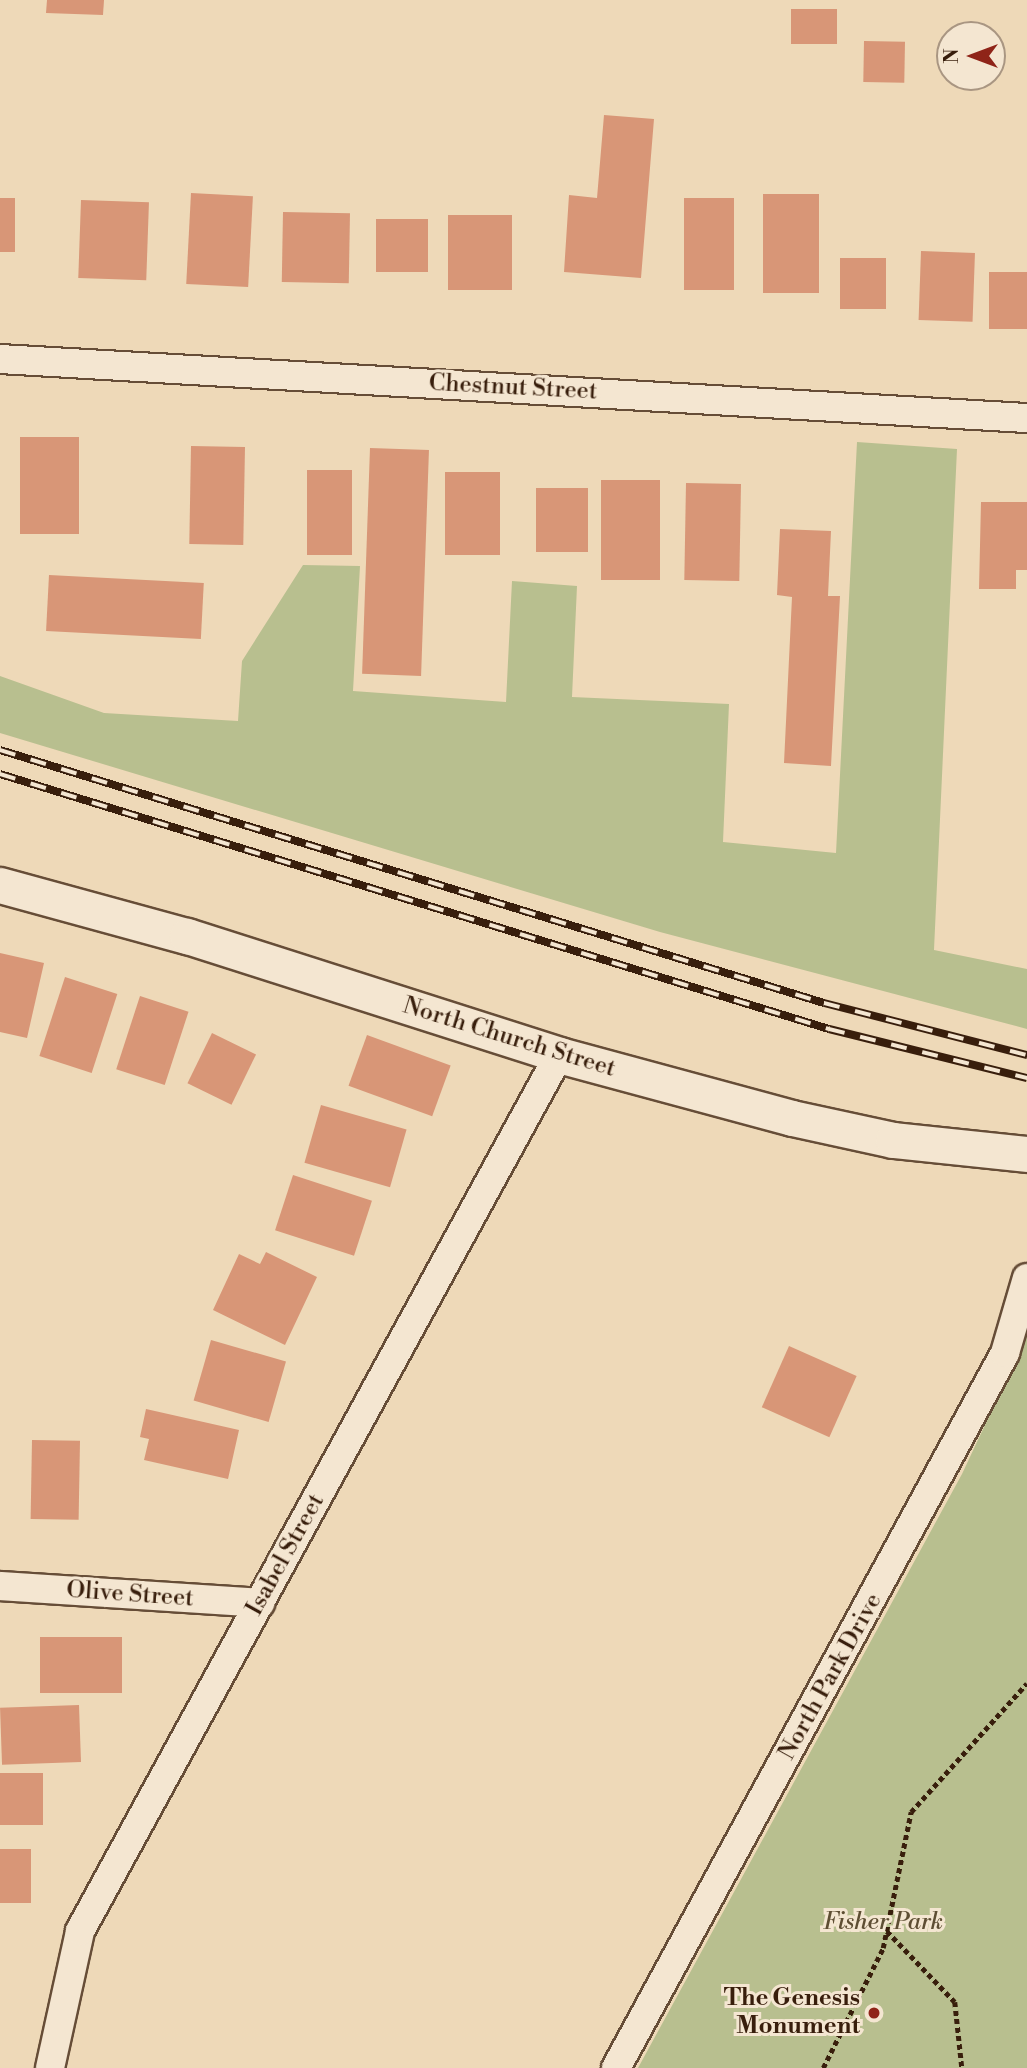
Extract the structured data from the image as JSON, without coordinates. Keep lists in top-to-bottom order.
{
  "streets": {
    "street": [
      "Chestnut Street",
      "North Church Street",
      "Isabel Street",
      "Olive Street",
      "North Park Drive"
    ]
  },
  "crossings": [
    ["North Church Street", "Isabel Street"],
    ["Isabel Street", "Olive Street"]
  ],
  "parks": ["Fisher Park"],
  "places": ["The Genesis Monument"],
  "north": "left"
}
